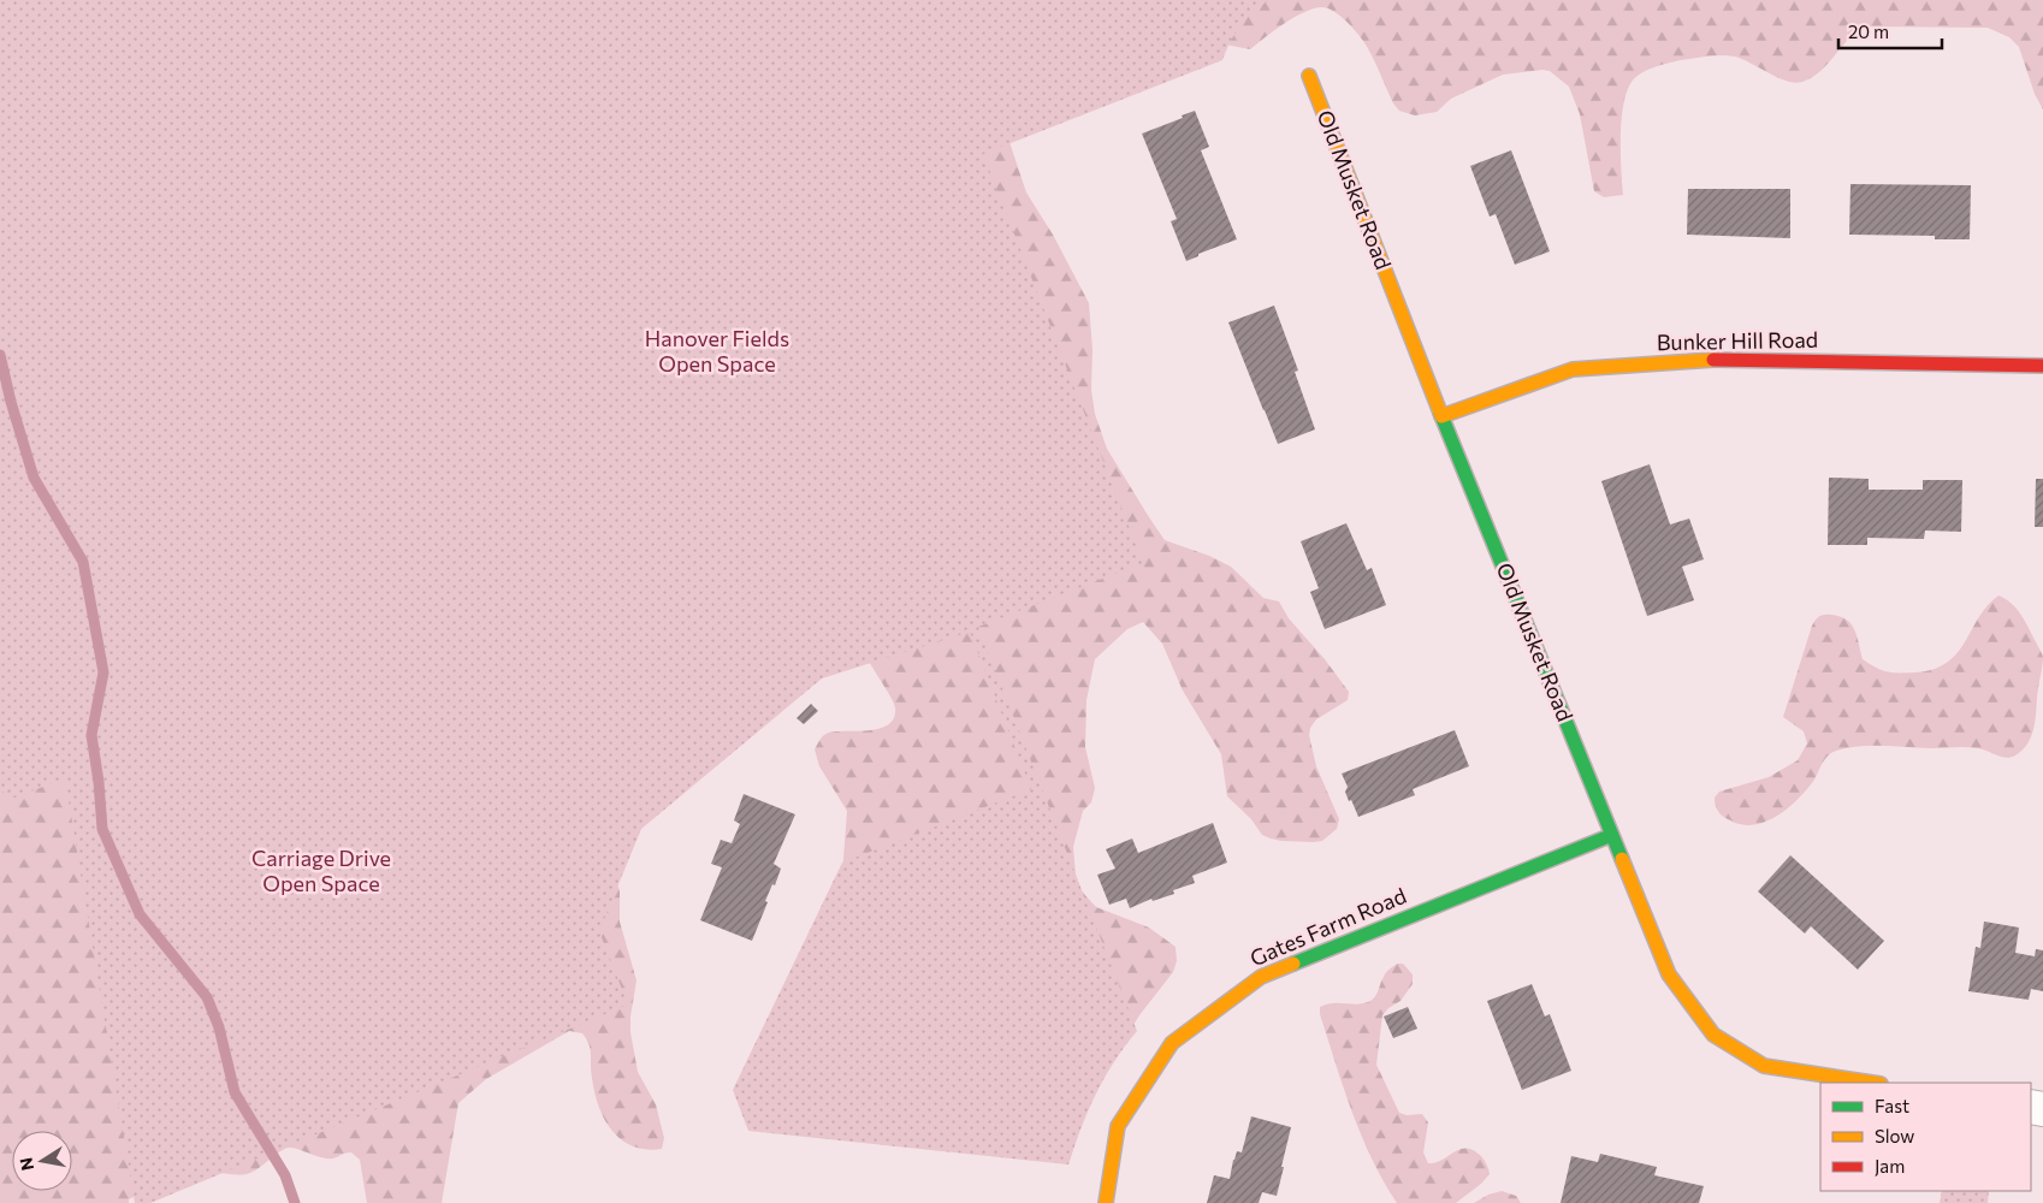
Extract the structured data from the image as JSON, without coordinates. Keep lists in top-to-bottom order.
{
  "streets": {
    "street": ["Old Musket Road", "Bunker Hill Road", "Gates Farm Road"]
  },
  "crossings": [
    ["Old Musket Road", "Bunker Hill Road"],
    ["Old Musket Road", "Gates Farm Road"]
  ],
  "parks": ["Hanover Fields Open Space", "Carriage Drive Open Space"],
  "legend": ["Fast", "Slow", "Jam"],
  "scale_bar": "20 m",
  "north": "left"
}
